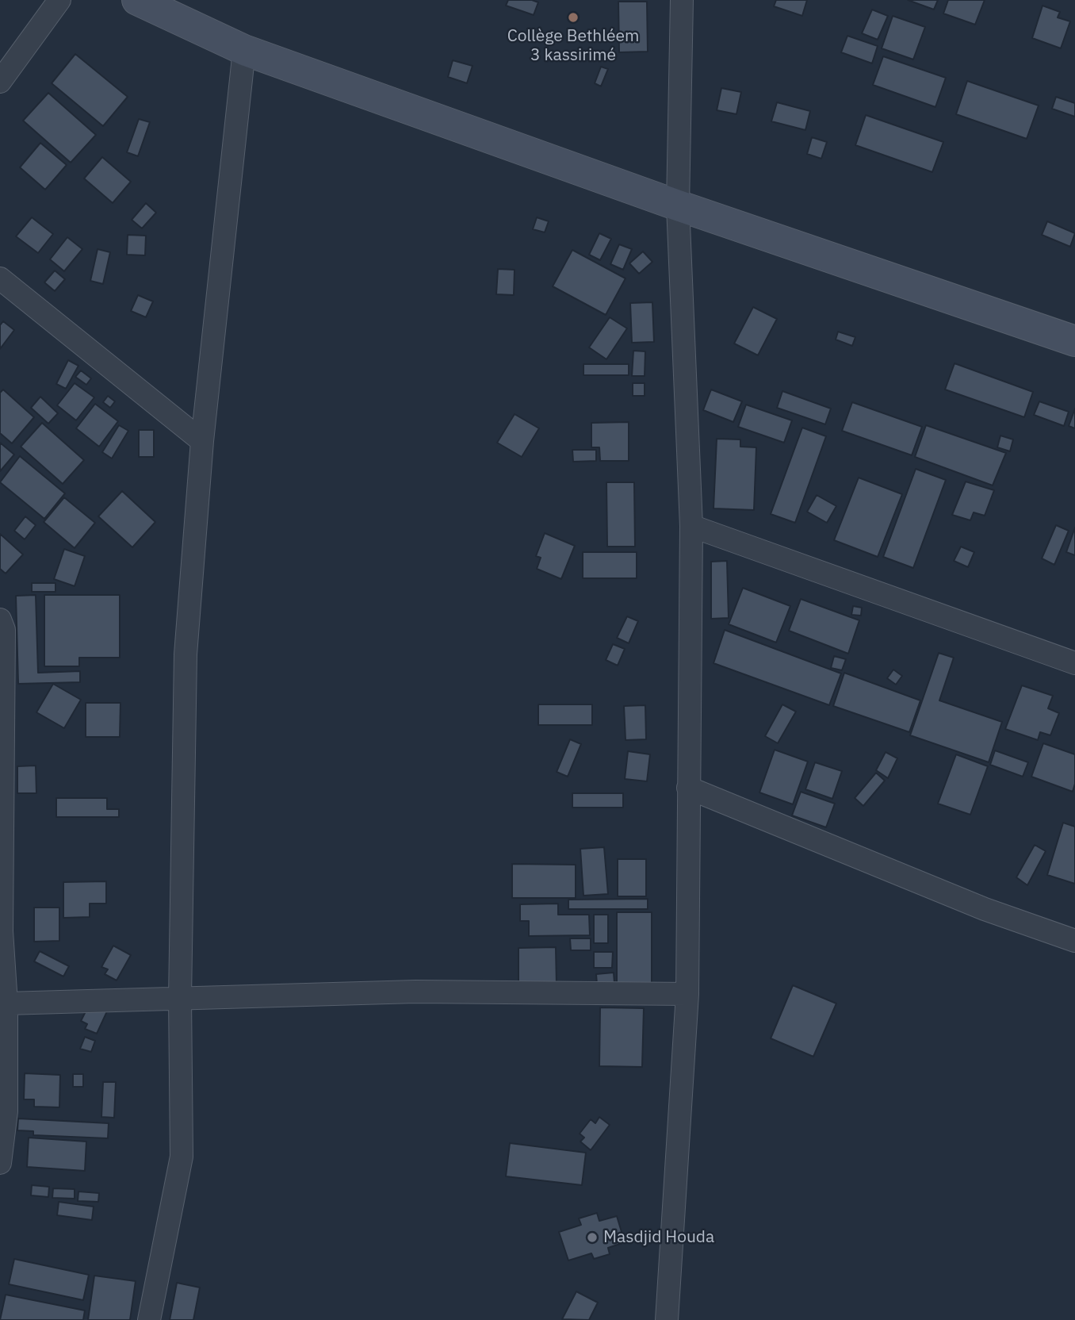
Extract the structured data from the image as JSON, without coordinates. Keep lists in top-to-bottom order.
{
  "places": ["Collège Bethléem 3 kassirimé", "Masdjid Houda"]
}
